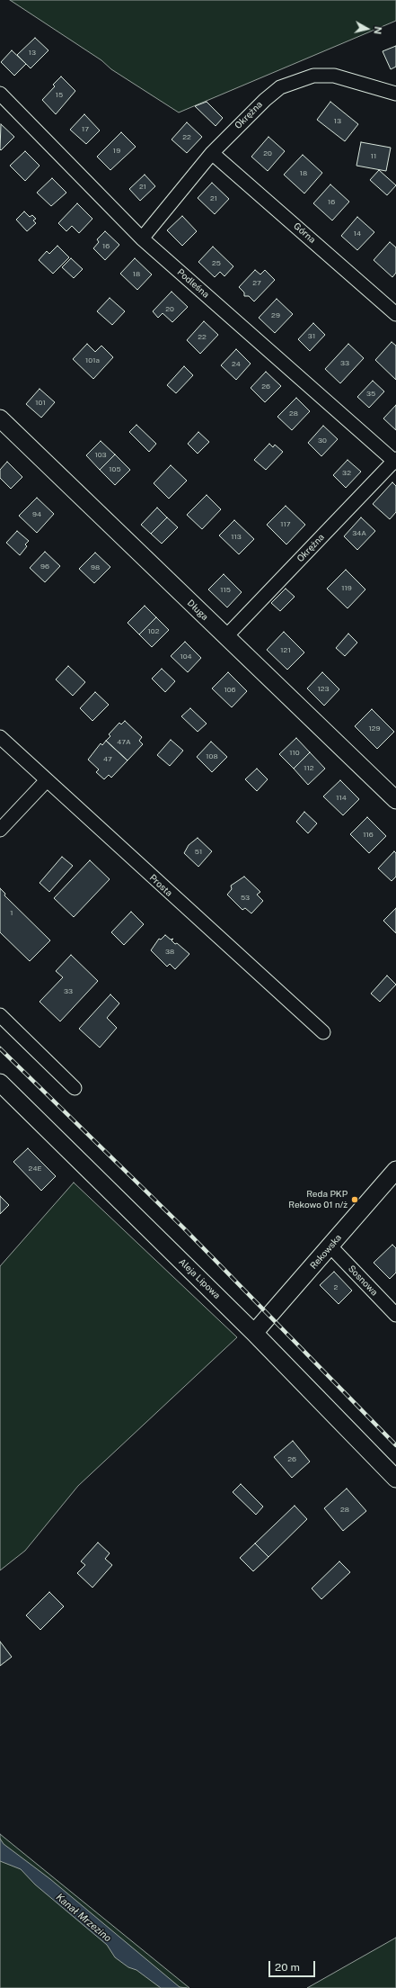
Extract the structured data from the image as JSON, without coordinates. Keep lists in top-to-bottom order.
{
  "streets": {
    "street": [
      "Okrężna",
      "Górna",
      "Podleśna",
      "Długa",
      "Prosta",
      "Rekowska",
      "Aleja Lipowa",
      "Sosnowa"
    ]
  },
  "crossings": [
    ["Okrężna", "Górna"],
    ["Okrężna", "Podleśna"],
    ["Okrężna", "Długa"],
    ["Rekowska", "Aleja Lipowa"],
    ["Rekowska", "Sosnowa"]
  ],
  "water": ["Kanał Mrzezino"],
  "places": ["Reda PKP Rekowo 01 n/ż"],
  "house_numbers": [
    "13",
    "15",
    "13",
    "17",
    "22",
    "19",
    "20",
    "11",
    "18",
    "21",
    "21",
    "16",
    "14",
    "16",
    "25",
    "18",
    "27",
    "20",
    "29",
    "31",
    "22",
    "101a",
    "33",
    "24",
    "26",
    "35",
    "101",
    "28",
    "30",
    "103",
    "105",
    "32",
    "94",
    "117",
    "34A",
    "113",
    "96",
    "98",
    "119",
    "115",
    "102",
    "121",
    "104",
    "123",
    "106",
    "129",
    "47A",
    "110",
    "108",
    "47",
    "112",
    "114",
    "116",
    "51",
    "53",
    "1",
    "38",
    "33",
    "24E",
    "2",
    "26",
    "28"
  ],
  "scale_bar": "20 m",
  "north": "right"
}
